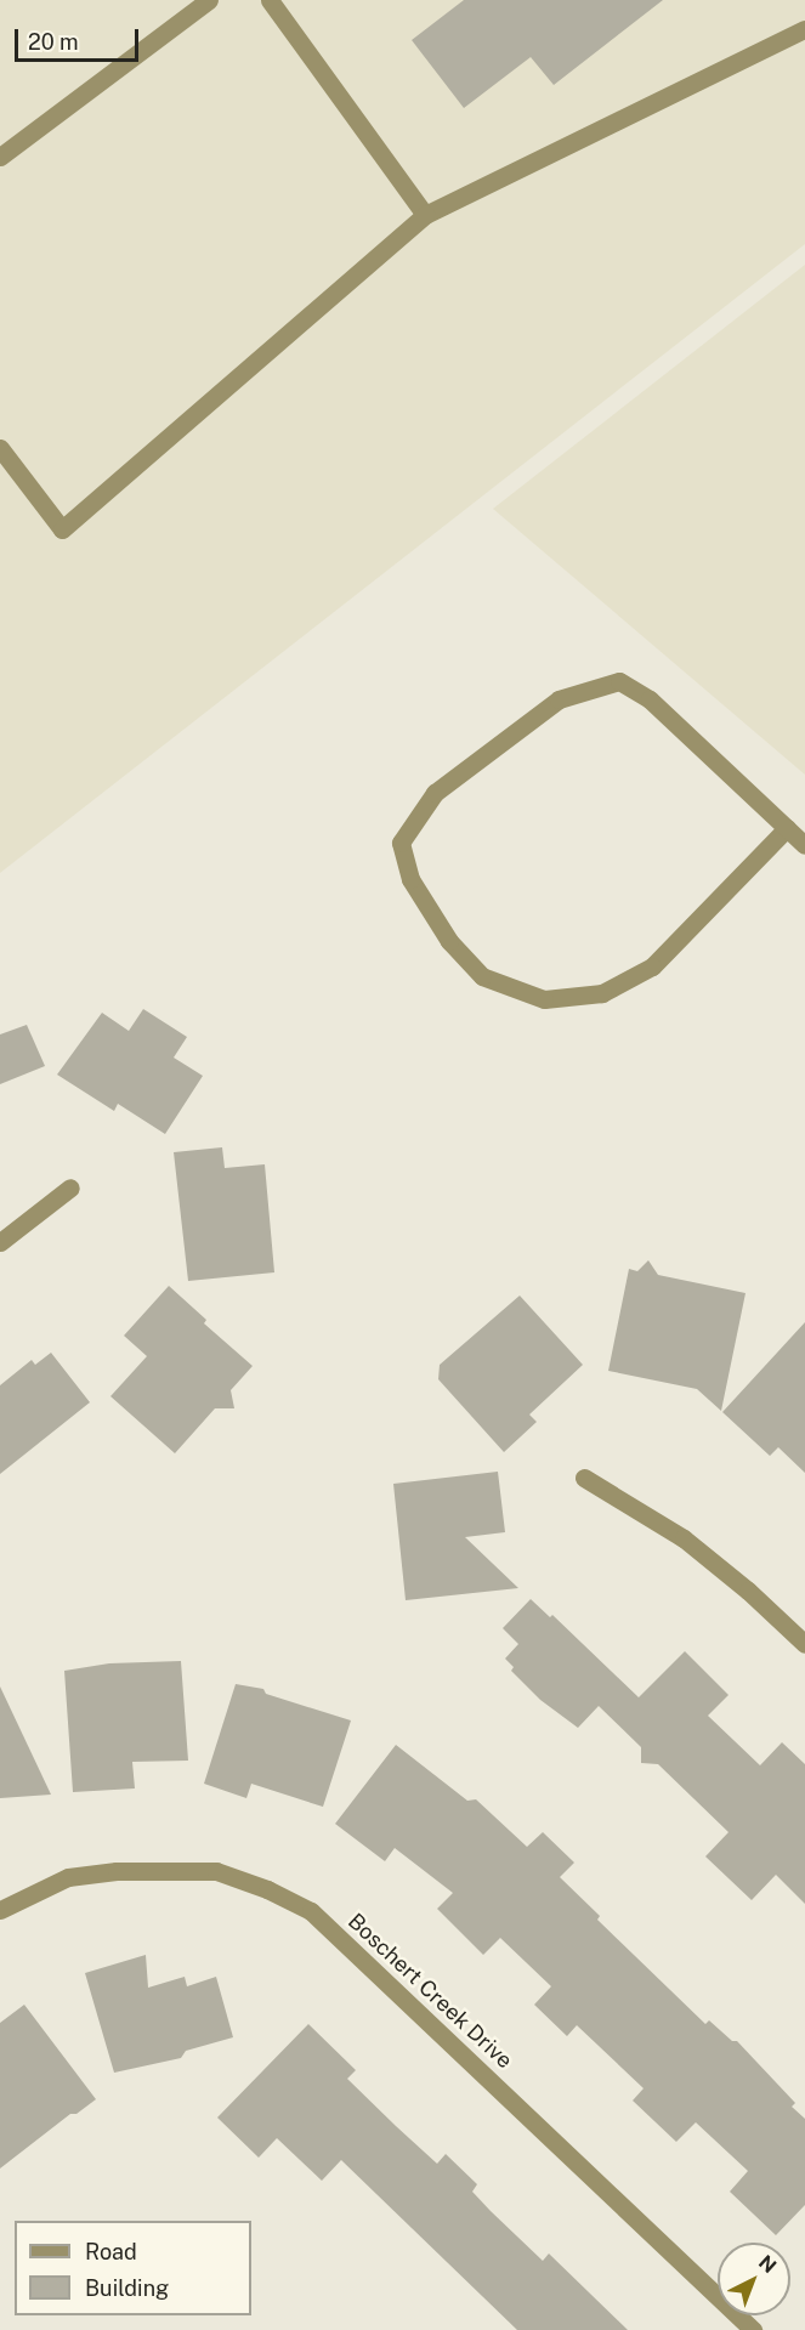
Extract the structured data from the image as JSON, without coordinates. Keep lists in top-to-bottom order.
{
  "streets": {
    "street": ["Boschert Creek Drive"]
  },
  "legend": ["Road", "Building"],
  "scale_bar": "20 m",
  "north": "top right"
}
